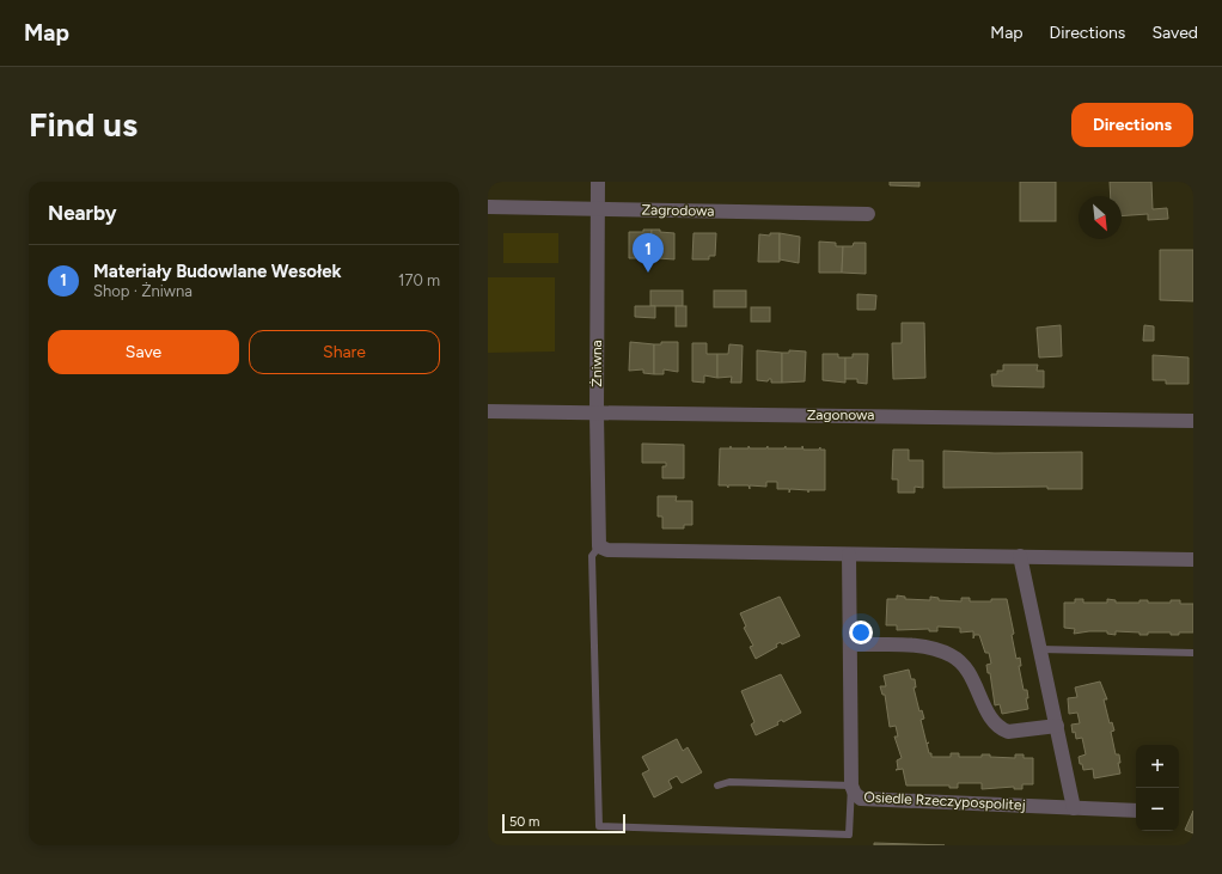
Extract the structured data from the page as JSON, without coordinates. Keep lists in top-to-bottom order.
{
  "streets": {
    "street": [
      "Zagrodowa",
      "Żniwna",
      "Zagonowa",
      "Osiedle Rzeczypospolitej"
    ]
  },
  "crossings": [
    ["Zagrodowa", "Żniwna"],
    ["Żniwna", "Zagonowa"]
  ],
  "scale_bar": "50 m",
  "north": "bottom right",
  "page": {
    "header": "Map",
    "nav": ["Map", "Directions", "Saved"],
    "buttons": [
      "Directions",
      ["Save", "Share"]
    ],
    "title": "Find us",
    "heading": "Nearby",
    "pins": "1",
    "list": [
      {
        "mark": "1",
        "name": "Materiały Budowlane Wesołek",
        "note": "Shop · Żniwna",
        "value": "170 m"
      }
    ],
    "map_buttons": ["+", "−"],
    "scale": "50 m"
  }
}
